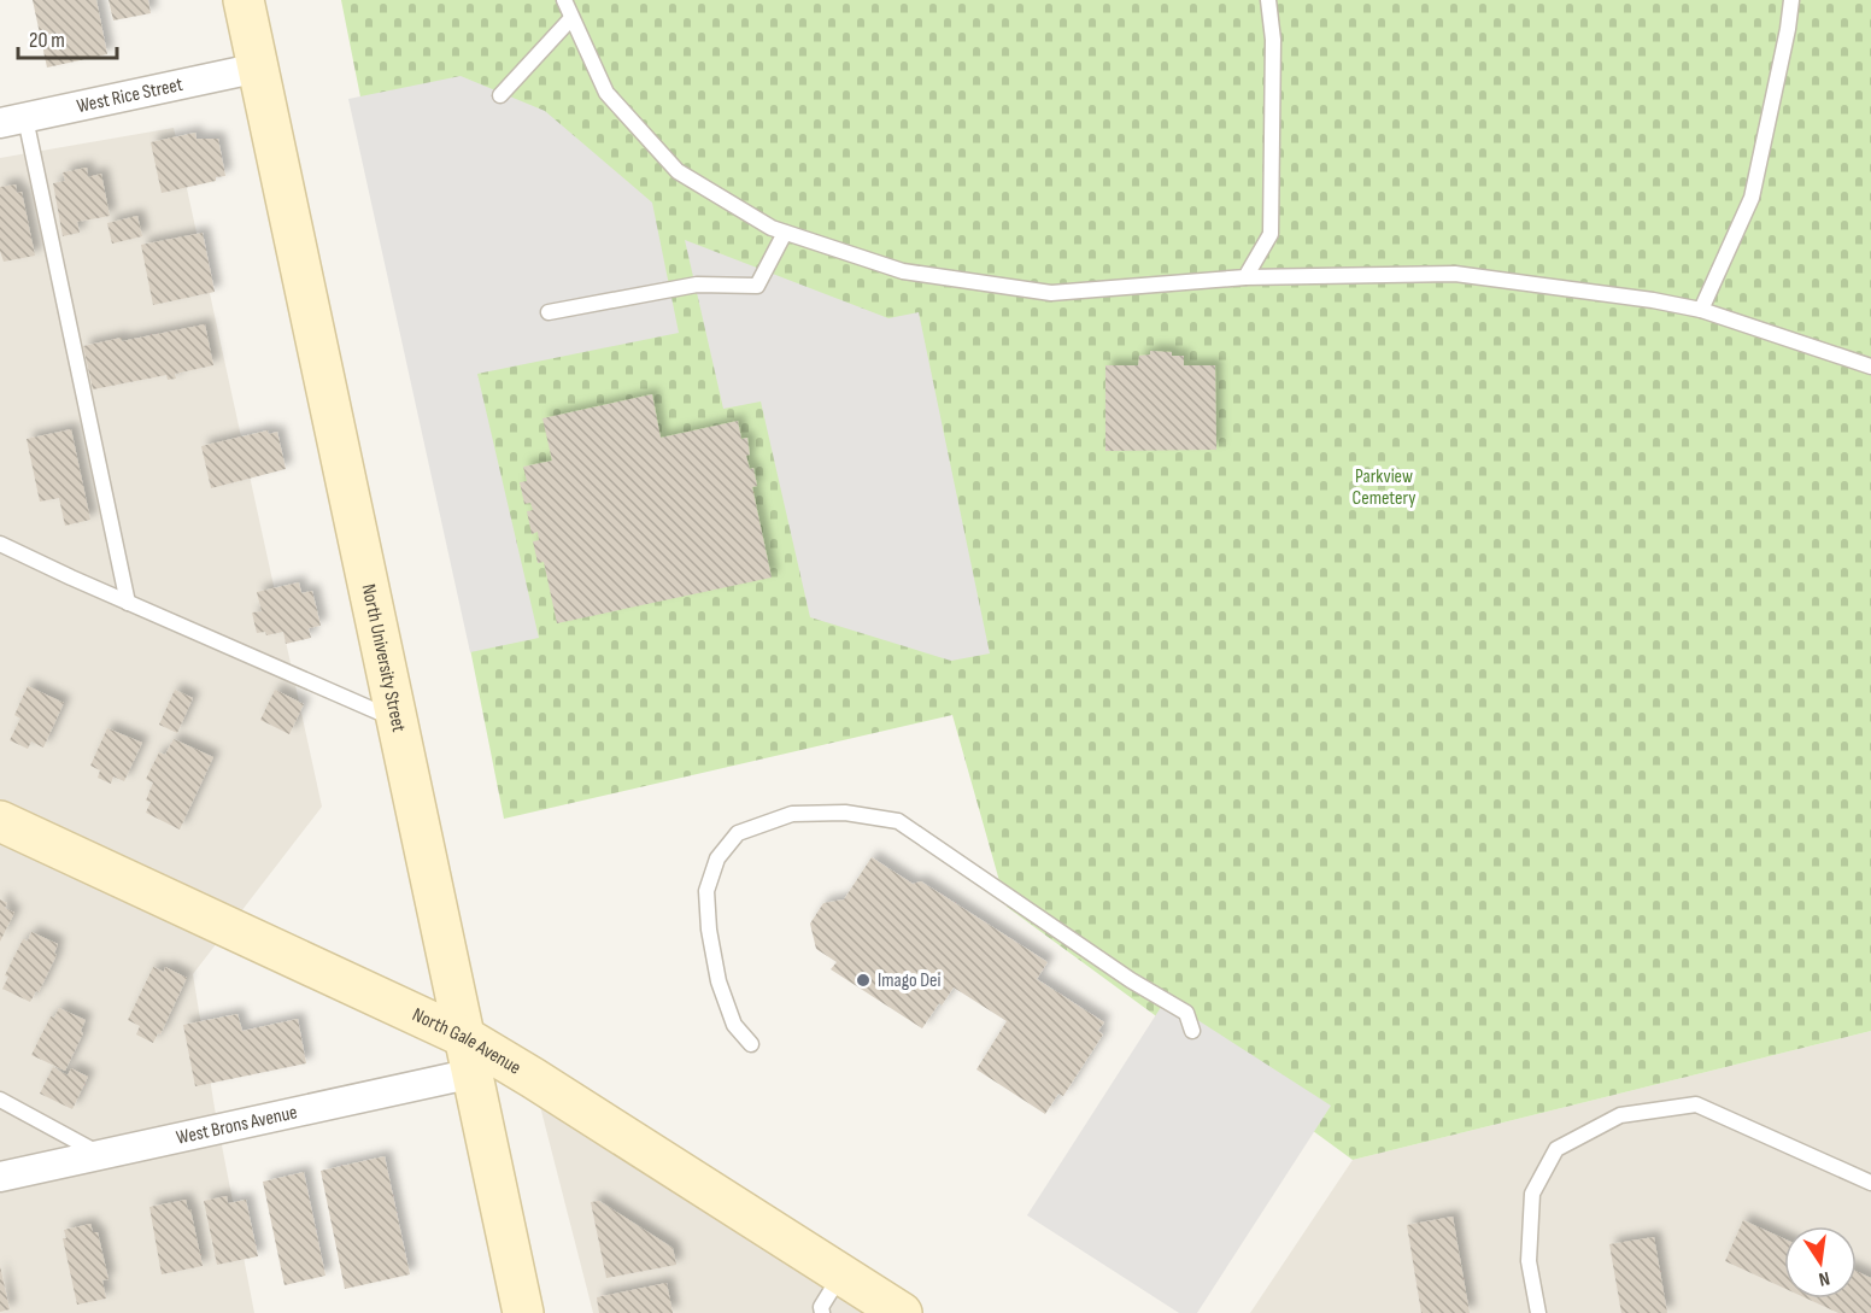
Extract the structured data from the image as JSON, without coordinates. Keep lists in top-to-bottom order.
{
  "streets": {
    "main road": ["North University Street", "North Gale Avenue"],
    "street": ["West Rice Street", "West Brons Avenue"]
  },
  "crossings": [
    ["West Rice Street", "North University Street"],
    ["North University Street", "North Gale Avenue"],
    ["North University Street", "West Brons Avenue"],
    ["North Gale Avenue", "West Brons Avenue"]
  ],
  "parks": ["Parkview Cemetery"],
  "places": ["Imago Dei"],
  "scale_bar": "20 m",
  "north": "bottom"
}
